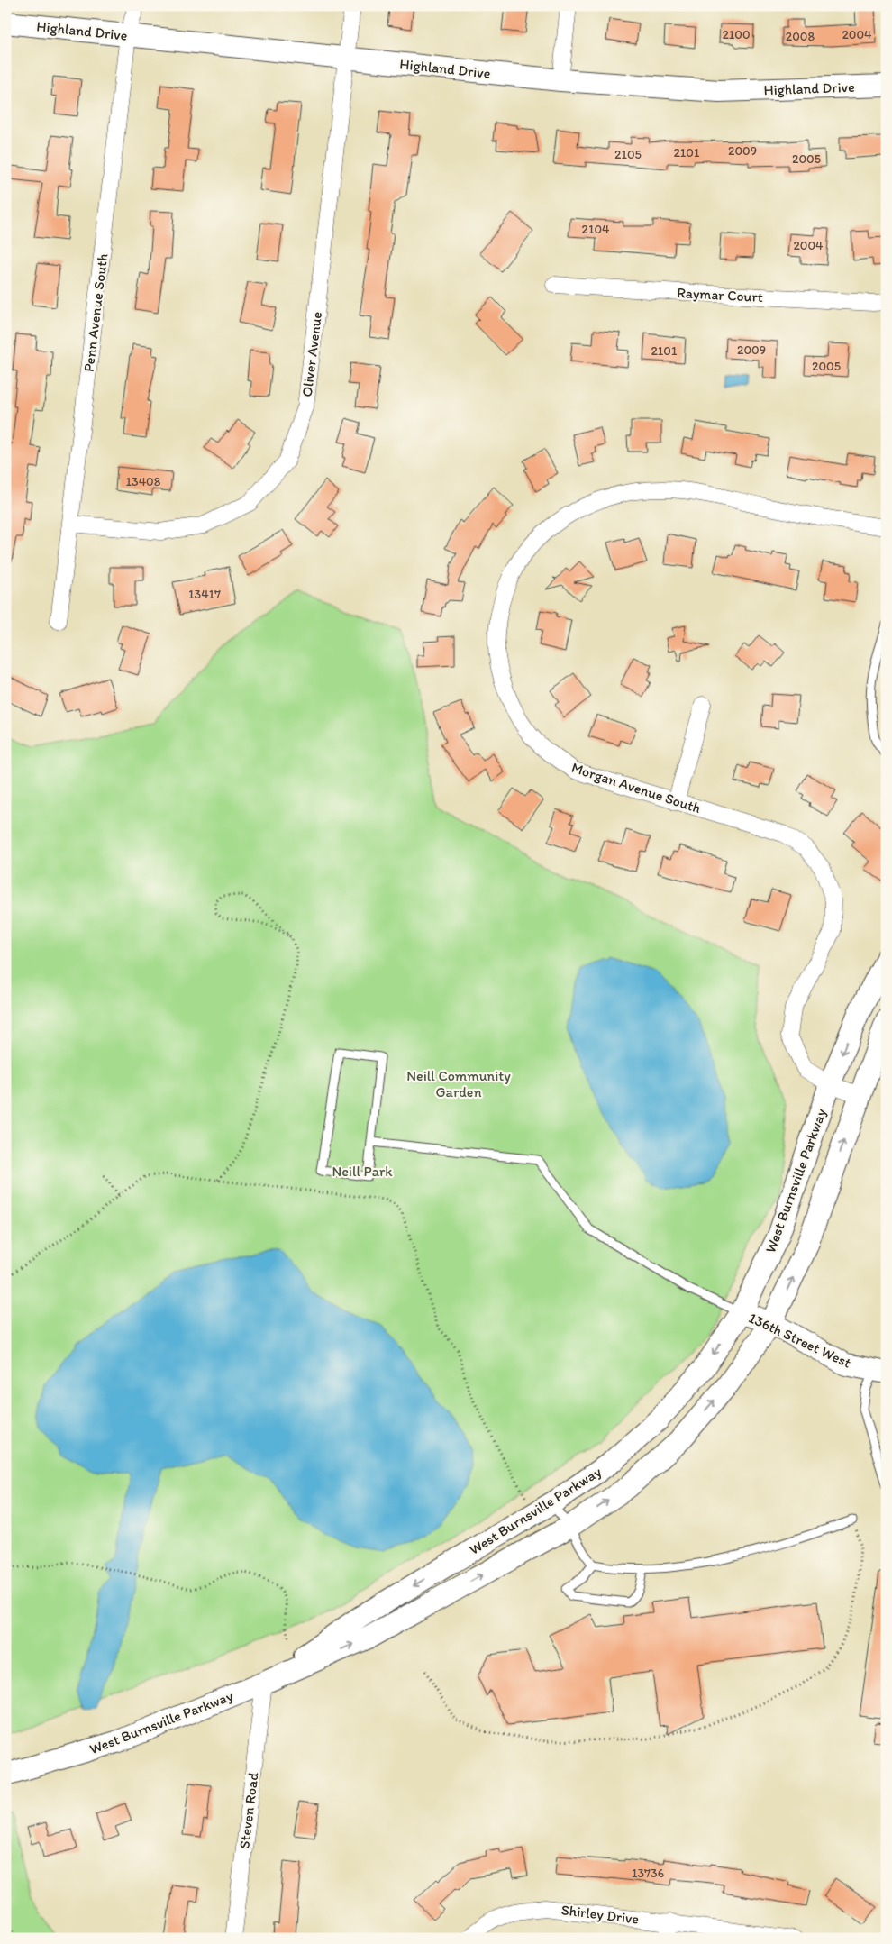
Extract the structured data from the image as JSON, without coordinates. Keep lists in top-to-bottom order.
{
  "streets": {
    "street": [
      "Highland Drive",
      "Raymar Court",
      "Penn Avenue South",
      "Oliver Avenue",
      "Morgan Avenue South",
      "West Burnsville Parkway",
      "136th Street West",
      "Steven Road",
      "Shirley Drive"
    ]
  },
  "crossings": [
    ["Highland Drive", "Penn Avenue South"],
    ["Highland Drive", "Oliver Avenue"],
    ["Penn Avenue South", "Oliver Avenue"],
    ["Morgan Avenue South", "West Burnsville Parkway"],
    ["West Burnsville Parkway", "136th Street West"],
    ["West Burnsville Parkway", "Steven Road"]
  ],
  "parks": ["Neill Community Garden", "Neill Park"],
  "house_numbers": [
    "2100",
    "2004",
    "2008",
    "2009",
    "2101",
    "2105",
    "2005",
    "2104",
    "2004",
    "2009",
    "2101",
    "2005",
    "13408",
    "13417",
    "13736"
  ]
}
